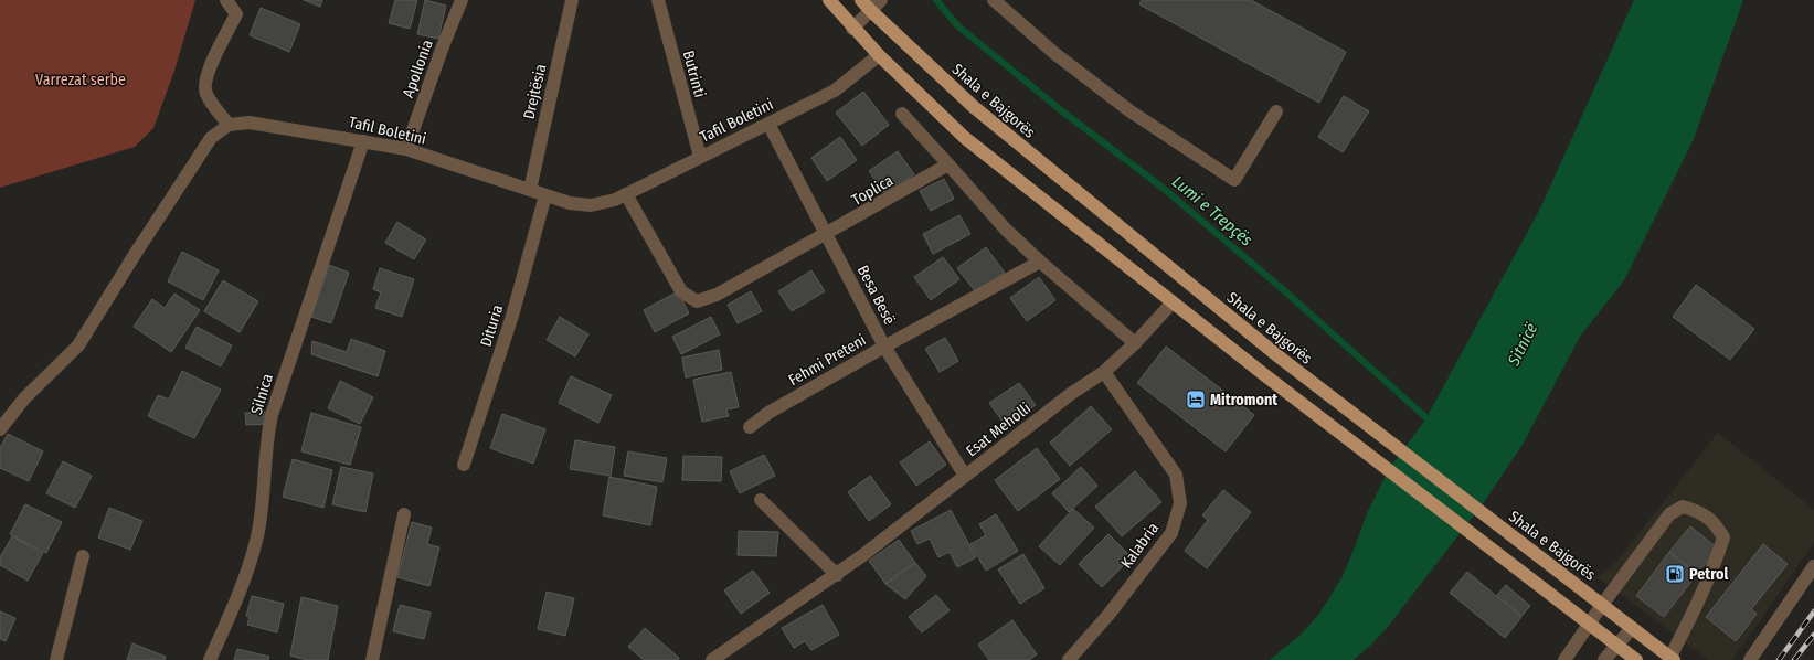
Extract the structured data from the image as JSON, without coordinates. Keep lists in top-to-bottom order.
{
  "streets": {
    "main road": ["Shala e Bajgorës"],
    "street": [
      "Apollonia",
      "Butrinti",
      "Drejtësia",
      "Tafil Boletini",
      "Toplica",
      "Besa Besë",
      "Dituria",
      "Fehmi Preteni",
      "Silnica",
      "Esat Meholli",
      "Kalabria"
    ]
  },
  "crossings": [
    ["Apollonia", "Tafil Boletini"],
    ["Butrinti", "Tafil Boletini"],
    ["Drejtësia", "Tafil Boletini"],
    ["Tafil Boletini", "Toplica"],
    ["Tafil Boletini", "Besa Besë"],
    ["Tafil Boletini", "Dituria"],
    ["Tafil Boletini", "Silnica"],
    ["Toplica", "Besa Besë"],
    ["Besa Besë", "Fehmi Preteni"],
    ["Besa Besë", "Esat Meholli"],
    ["Esat Meholli", "Kalabria"]
  ],
  "water": ["Lumi e Trepçës", "Sitnicë"],
  "parks": ["Varrezat serbe"],
  "places": {
    "hotel": ["Mitromont"],
    "fuel station": ["Petrol"]
  }
}
